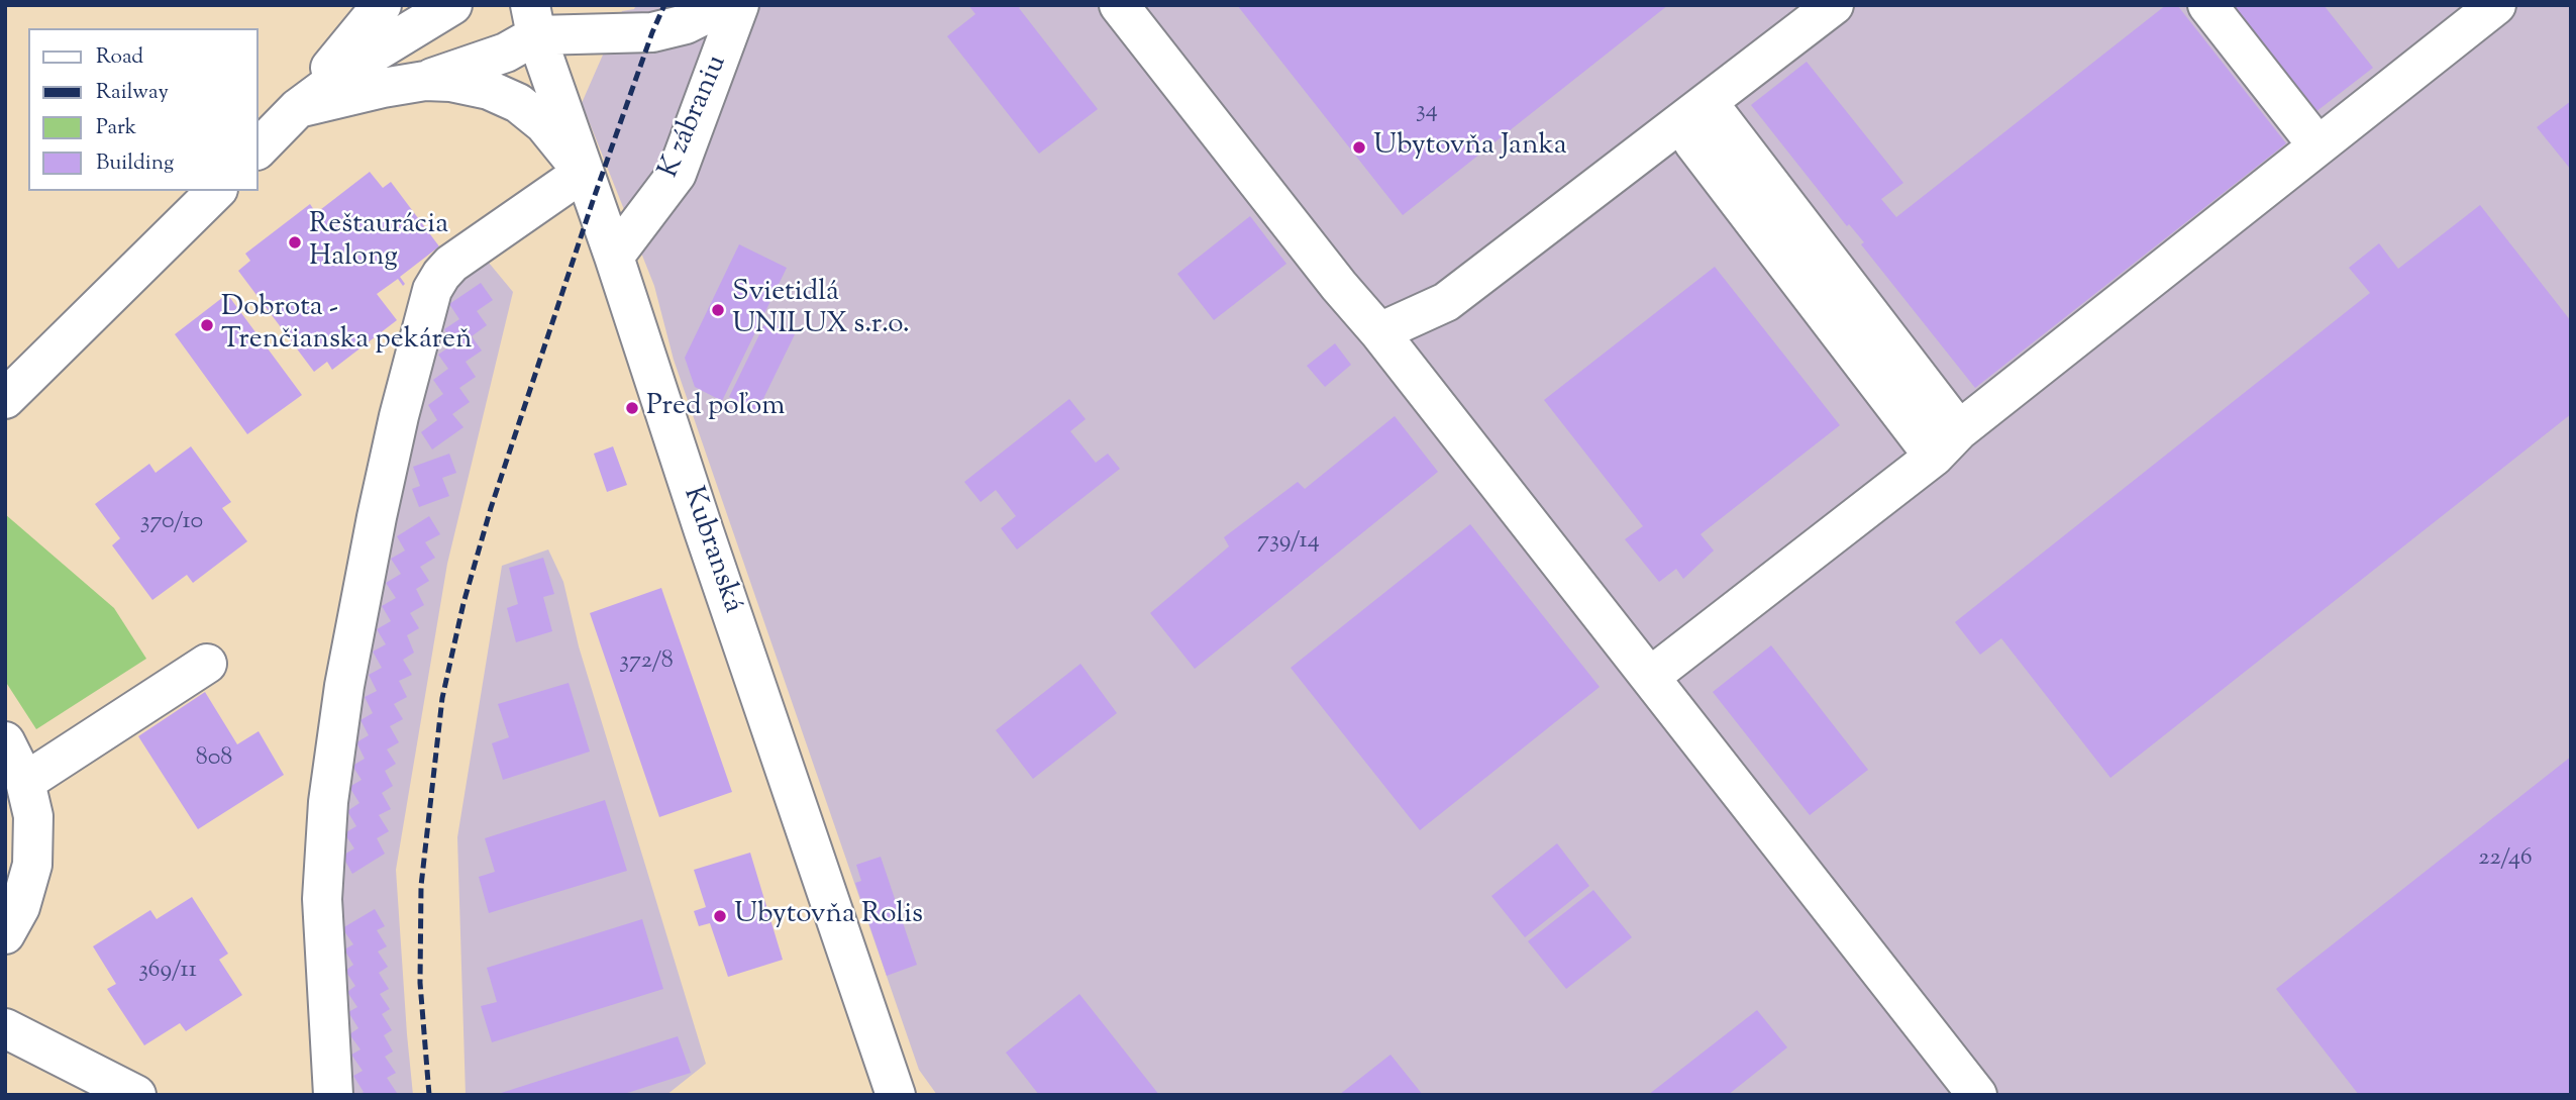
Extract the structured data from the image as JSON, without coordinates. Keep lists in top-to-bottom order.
{
  "streets": {
    "street": ["K zábraniu", "Kubranská"]
  },
  "crossings": [
    ["K zábraniu", "Kubranská"]
  ],
  "places": [
    "Ubytovňa Janka",
    "Reštaurácia Halong",
    "Svietidlá UNILUX s.r.o.",
    "Dobrota - Trenčianska pekáreň",
    "Pred poľom",
    "Ubytovňa Rolis"
  ],
  "house_numbers": [
    "34",
    "370/10",
    "739/14",
    "372/8",
    "808",
    "22/46",
    "369/11"
  ],
  "legend": [
    "Road",
    "Railway",
    "Park",
    "Building"
  ]
}
